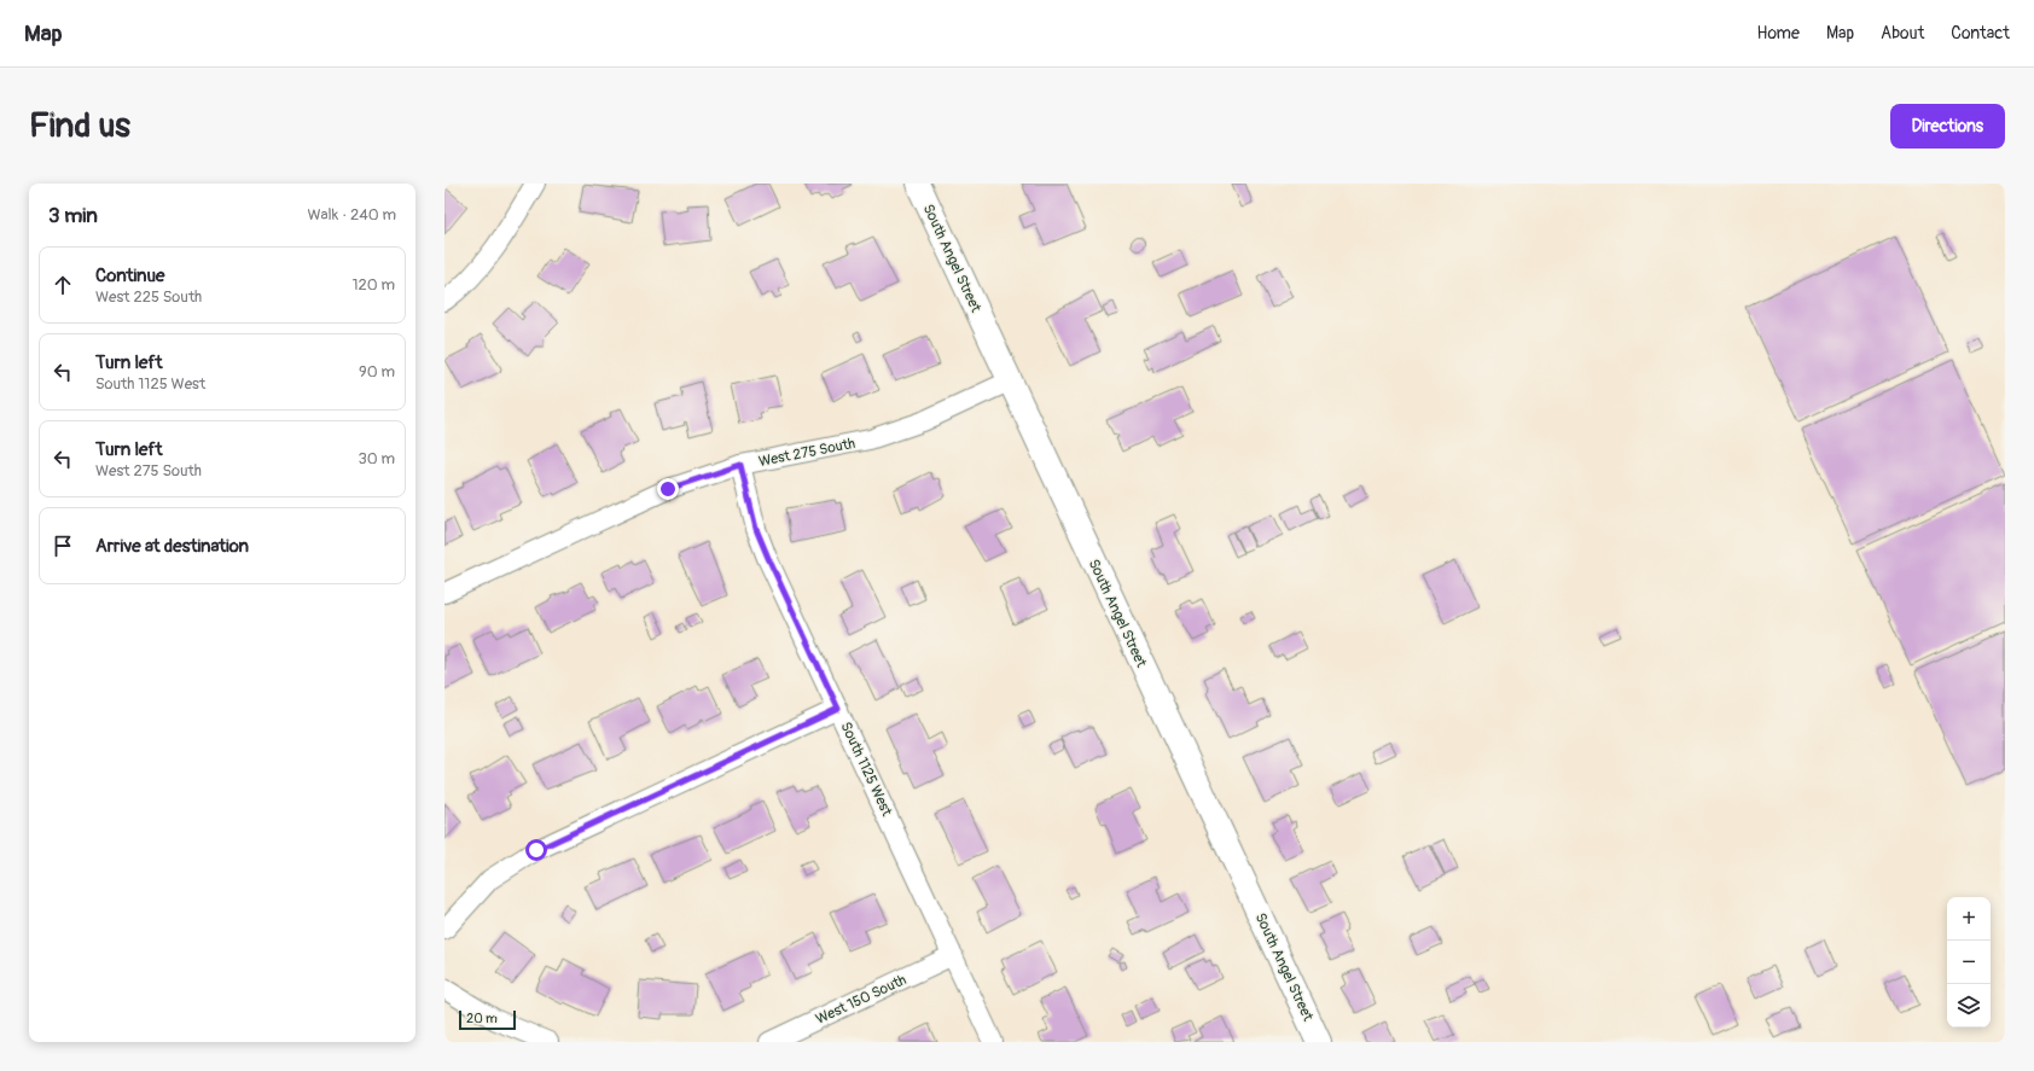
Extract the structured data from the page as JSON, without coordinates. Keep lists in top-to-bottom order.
{
  "streets": {
    "main road": ["South Angel Street"],
    "street": ["West 275 South", "South 1125 West", "West 150 South"]
  },
  "crossings": [
    ["South Angel Street", "West 275 South"],
    ["West 275 South", "South 1125 West"],
    ["South 1125 West", "West 150 South"]
  ],
  "scale_bar": "20 m",
  "page": {
    "header": "Map",
    "nav": [
      "Home",
      "Map",
      "About",
      "Contact"
    ],
    "buttons": "Directions",
    "title": "Find us",
    "heading": ["3 min", "Walk · 240 m"],
    "list": [
      ["Continue", "West 225 South", "120 m"],
      ["Turn left", "South 1125 West", "90 m"],
      ["Turn left", "West 275 South", "30 m"],
      "Arrive at destination"
    ],
    "map_buttons": ["+", "−"],
    "scale": "20 m"
  }
}
